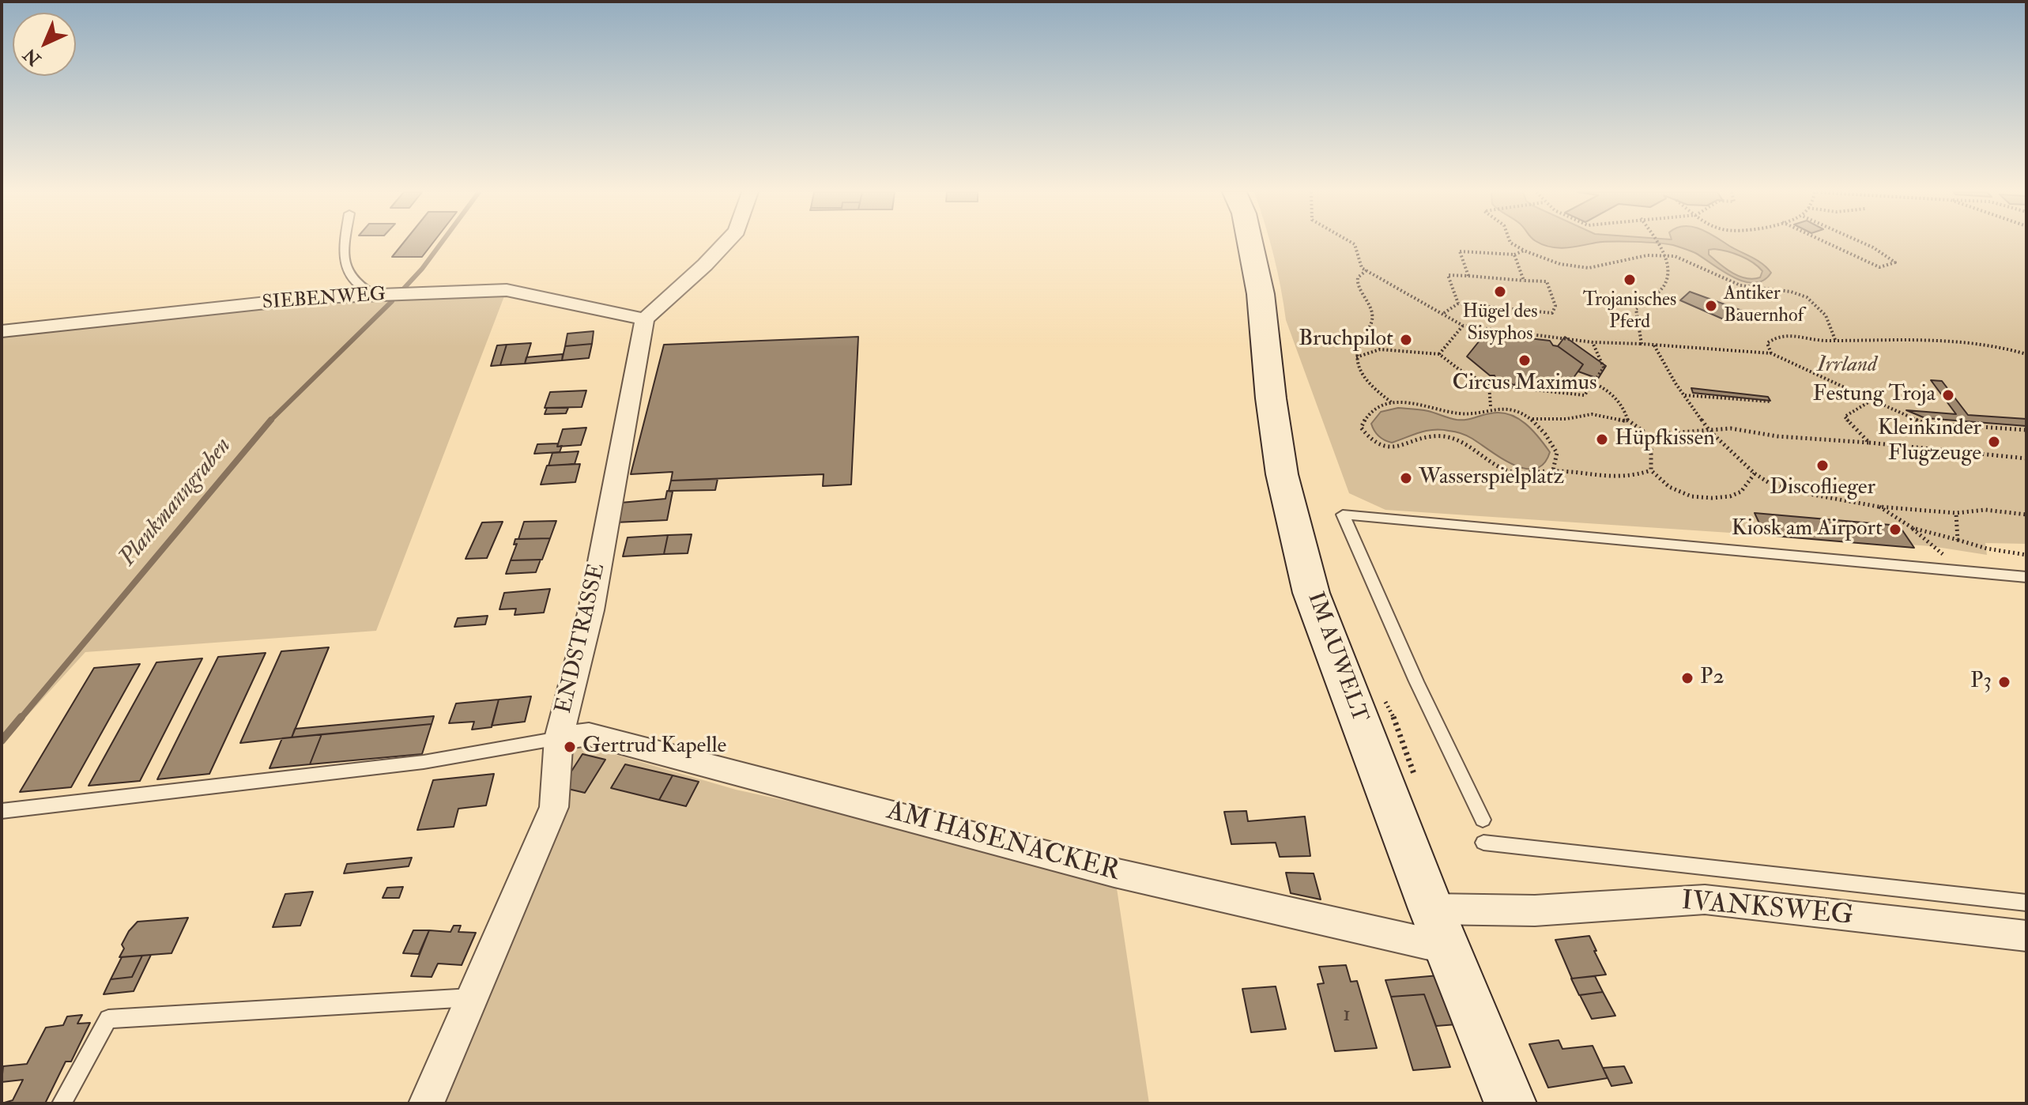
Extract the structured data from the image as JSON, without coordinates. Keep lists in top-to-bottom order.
{
  "streets": {
    "main road": ["IM AUWELT"],
    "street": [
      "SIEBENWEG",
      "ENDSTRASSE",
      "AM HASENACKER",
      "IVANKSWEG"
    ]
  },
  "crossings": [
    ["SIEBENWEG", "ENDSTRASSE"],
    ["ENDSTRASSE", "AM HASENACKER"],
    ["IM AUWELT", "AM HASENACKER"],
    ["IM AUWELT", "IVANKSWEG"],
    ["AM HASENACKER", "IVANKSWEG"]
  ],
  "water": ["Plankmanngraben"],
  "parks": ["Irrland"],
  "places": [
    "Trojanisches Pferd",
    "Hügel des Sisyphos",
    "Antiker Bauernhof",
    "Bruchpilot",
    "Circus Maximus",
    "Festung Troja",
    "Hüpfkissen",
    "Kleinkinder Flugzeuge",
    "Discoflieger",
    "Wasserspielplatz",
    "Kiosk am Airport",
    "P2",
    "P3",
    "Gertrud Kapelle"
  ],
  "house_numbers": ["1"],
  "north": "bottom left"
}
